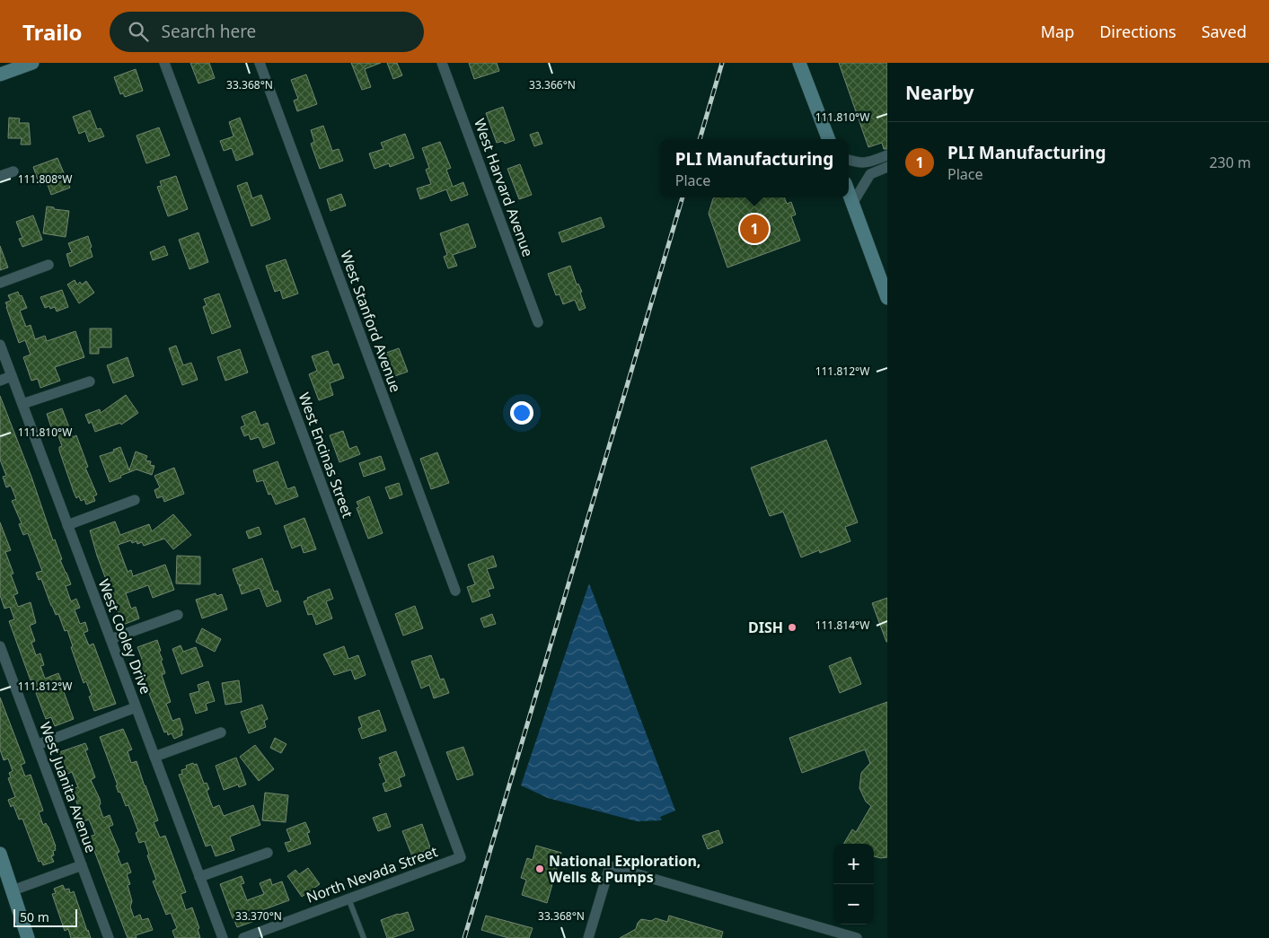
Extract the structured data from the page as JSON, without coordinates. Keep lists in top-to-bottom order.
{
  "streets": {
    "street": [
      "West Harvard Avenue",
      "West Stanford Avenue",
      "West Encinas Street",
      "West Cooley Drive",
      "West Juanita Avenue",
      "North Nevada Street"
    ]
  },
  "crossings": [
    ["West Encinas Street", "North Nevada Street"]
  ],
  "places": ["DISH", "National Exploration, Wells & Pumps"],
  "scale_bar": "50 m",
  "page": {
    "header": "Trailo",
    "search": "Search here",
    "nav": ["Map", "Directions", "Saved"],
    "heading": "Nearby",
    "list": [
      {
        "mark": "1",
        "name": "PLI Manufacturing",
        "note": "Place",
        "value": "230 m"
      }
    ],
    "popup": ["PLI Manufacturing", "Place"],
    "pins": "1",
    "map_buttons": ["+", "−"],
    "scale": "50 m"
  },
  "coordinates": [
    "33.368°N",
    "33.366°N",
    "111.810°W",
    "111.808°W",
    "111.812°W",
    "111.814°W",
    "33.370°N"
  ]
}
